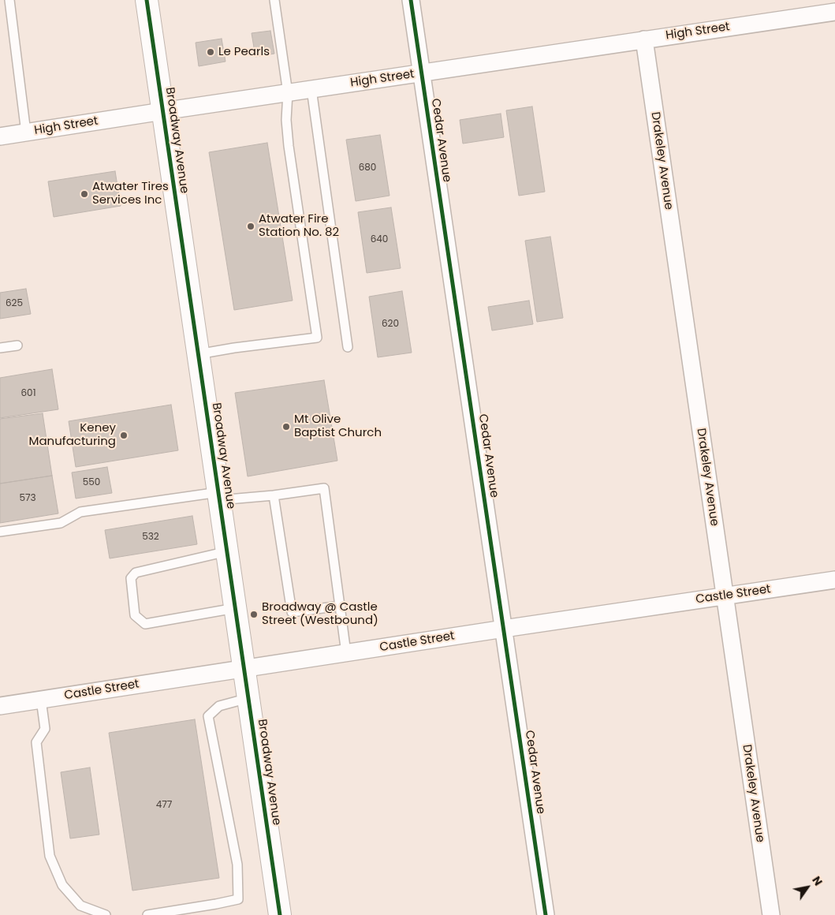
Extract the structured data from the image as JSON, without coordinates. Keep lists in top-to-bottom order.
{
  "streets": {
    "street": [
      "High Street",
      "Broadway Avenue",
      "Cedar Avenue",
      "Drakeley Avenue",
      "Castle Street"
    ]
  },
  "crossings": [
    ["High Street", "Broadway Avenue"],
    ["High Street", "Cedar Avenue"],
    ["High Street", "Drakeley Avenue"],
    ["Broadway Avenue", "Castle Street"],
    ["Cedar Avenue", "Castle Street"],
    ["Drakeley Avenue", "Castle Street"]
  ],
  "places": [
    "Le Pearls",
    "Atwater Tires Services Inc",
    "Atwater Fire Station No. 82",
    "Mt Olive Baptist Church",
    "Keney Manufacturing",
    "Broadway @ Castle Street (Westbound)"
  ],
  "house_numbers": [
    "680",
    "640",
    "625",
    "620",
    "601",
    "550",
    "573",
    "532",
    "477"
  ],
  "north": "top right"
}
